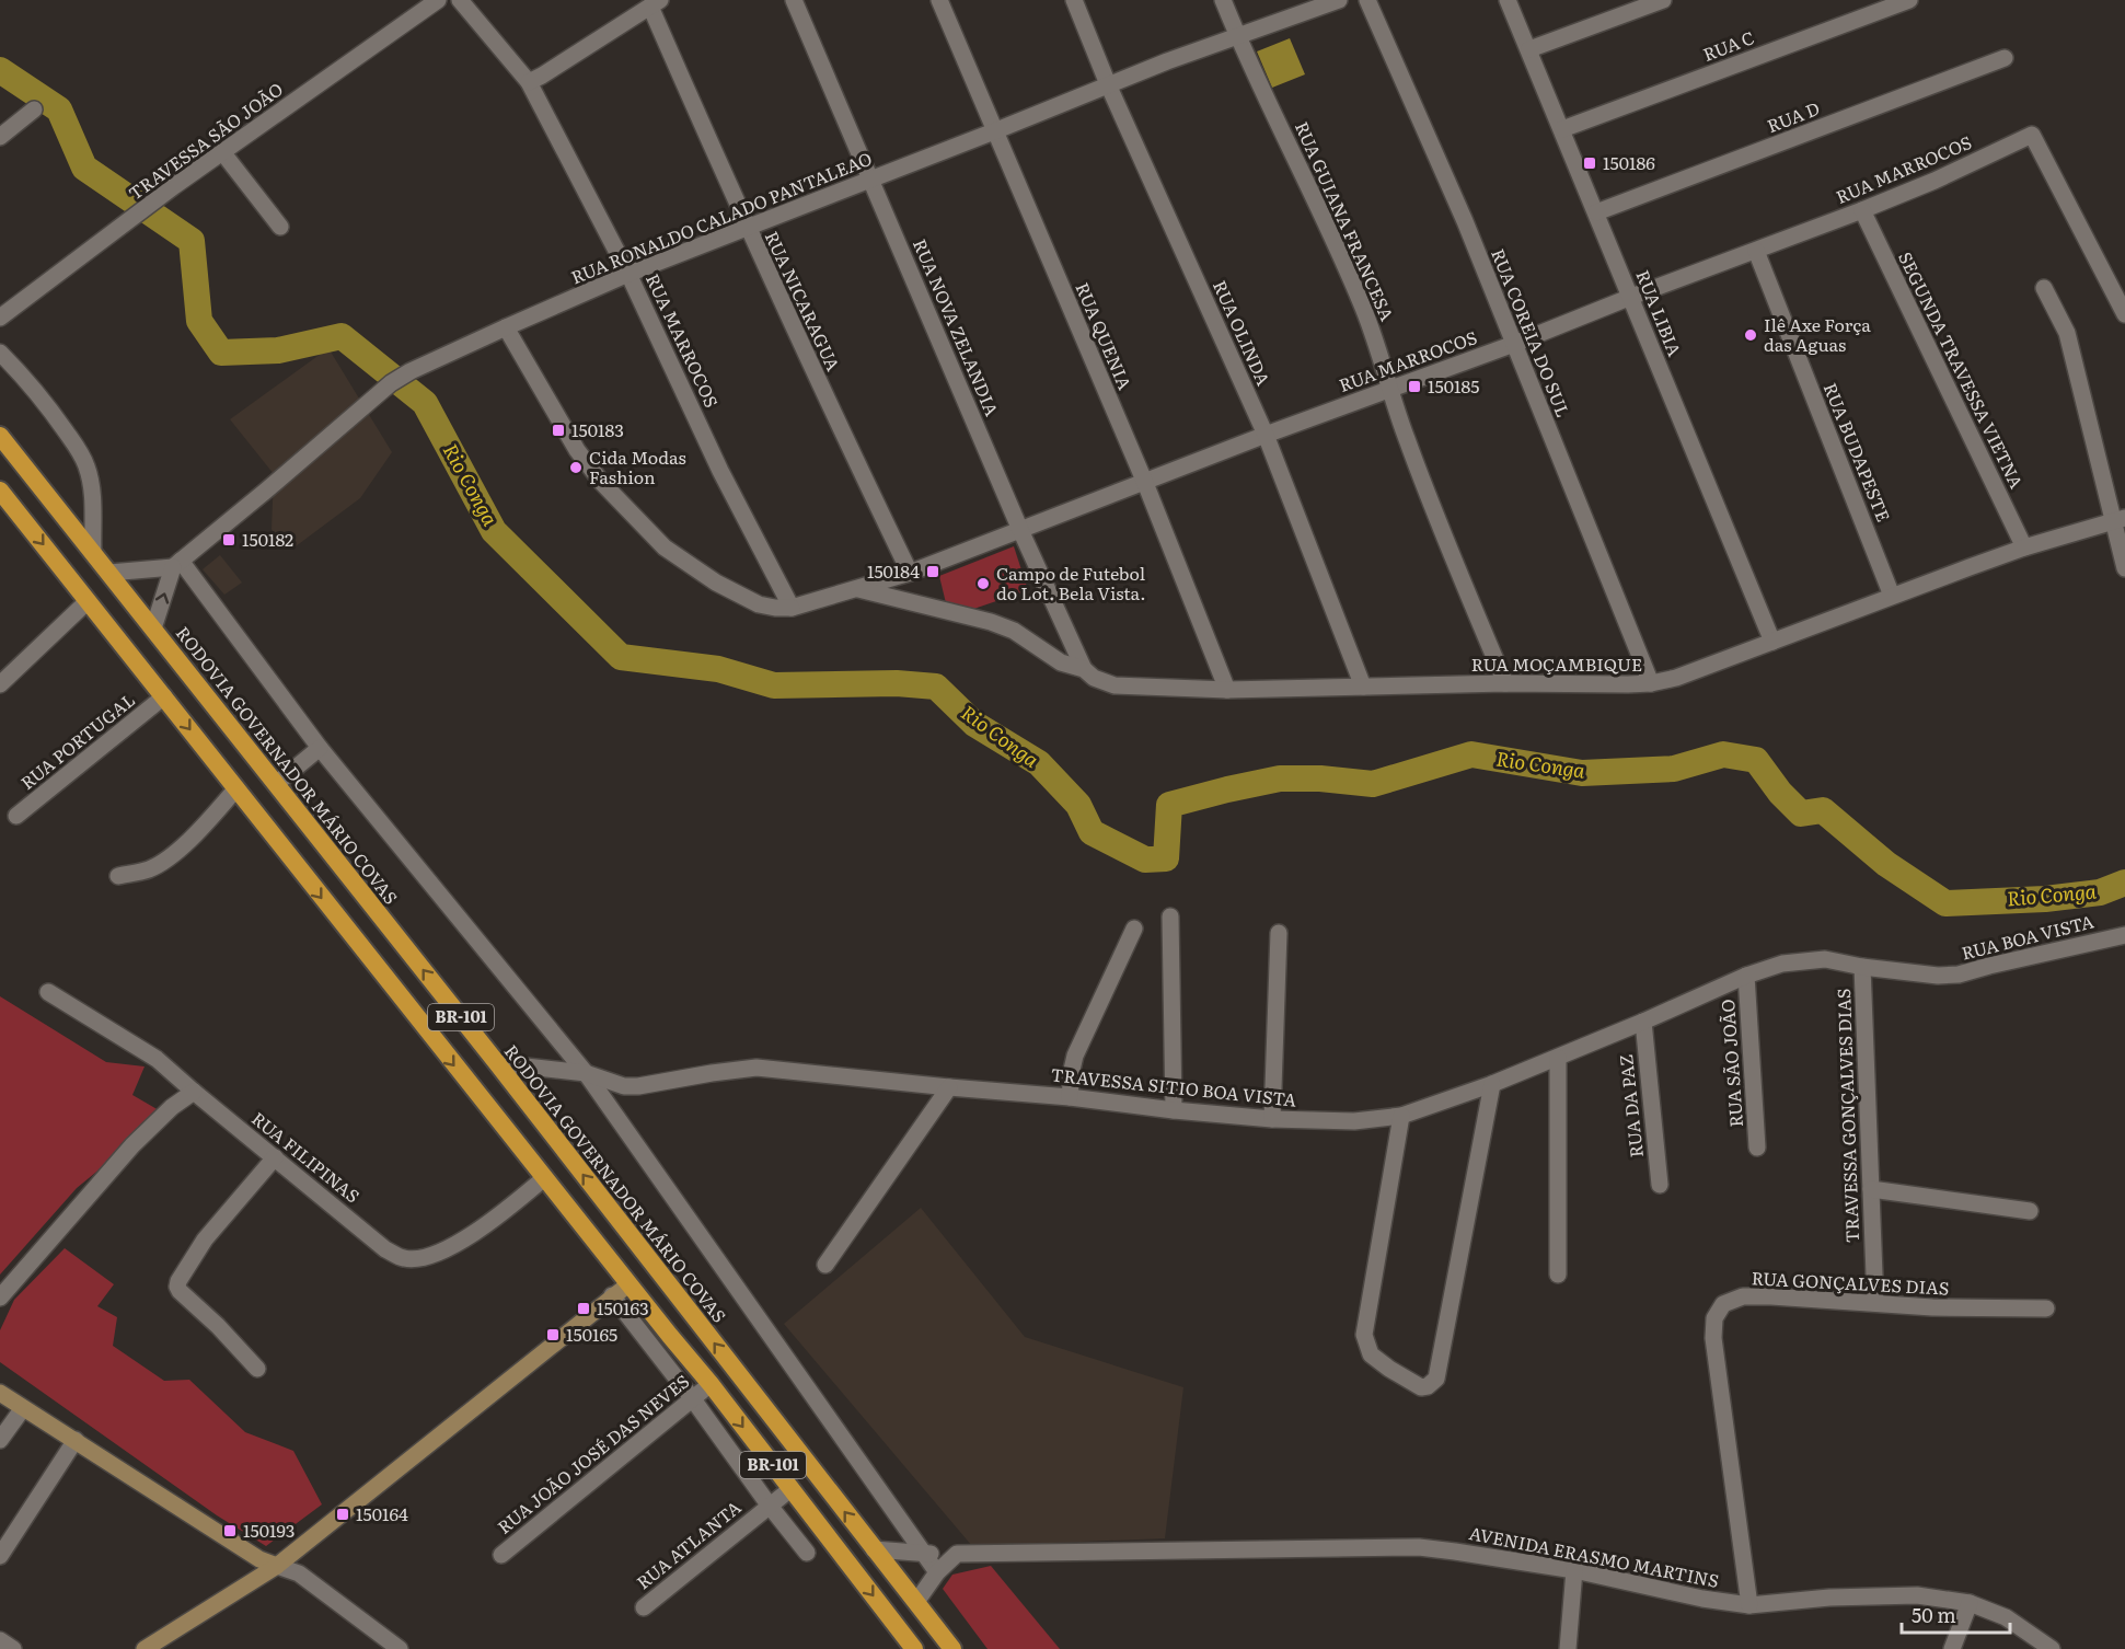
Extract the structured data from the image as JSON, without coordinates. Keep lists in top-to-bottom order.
{
  "streets": {
    "highway": ["RODOVIA GOVERNADOR MÁRIO COVAS", "BR-101"],
    "street": [
      "RUA C",
      "RUA D",
      "TRAVESSA SÃO JOÃO",
      "RUA MARROCOS",
      "RUA RONALDO CALADO PANTALEAO",
      "RUA GUIANA FRANCESA",
      "RUA NICARAGUA",
      "RUA LIBIA",
      "RUA NOVA ZELANDIA",
      "RUA OLINDA",
      "RUA COREIA DO SUL",
      "RUA QUENIA",
      "SEGUNDA TRAVESSA VIETNA",
      "RUA BUDAPESTE",
      "RUA MOÇAMBIQUE",
      "RUA PORTUGAL",
      "RUA BOA VISTA",
      "RUA SÃO JOÃO",
      "TRAVESSA SITIO BOA VISTA",
      "RUA DA PAZ",
      "TRAVESSA GONÇALVES DIAS",
      "RUA FILIPINAS",
      "RUA GONÇALVES DIAS",
      "RUA JOÃO JOSÉ DAS NEVES",
      "RUA ATLANTA",
      "AVENIDA ERASMO MARTINS"
    ]
  },
  "crossings": [
    ["RUA C", "RUA LIBIA"],
    ["RUA D", "RUA LIBIA"],
    ["RUA MARROCOS", "RUA RONALDO CALADO PANTALEAO"],
    ["RUA MARROCOS", "RUA GUIANA FRANCESA"],
    ["RUA MARROCOS", "RUA NICARAGUA"],
    ["RUA MARROCOS", "RUA LIBIA"],
    ["RUA MARROCOS", "RUA NOVA ZELANDIA"],
    ["RUA MARROCOS", "RUA OLINDA"],
    ["RUA MARROCOS", "RUA COREIA DO SUL"],
    ["RUA MARROCOS", "RUA QUENIA"],
    ["RUA MARROCOS", "SEGUNDA TRAVESSA VIETNA"],
    ["RUA MARROCOS", "RUA BUDAPESTE"],
    ["RUA MARROCOS", "RUA MOÇAMBIQUE"],
    ["RUA RONALDO CALADO PANTALEAO", "RUA GUIANA FRANCESA"],
    ["RUA RONALDO CALADO PANTALEAO", "RUA NICARAGUA"],
    ["RUA RONALDO CALADO PANTALEAO", "RUA NOVA ZELANDIA"],
    ["RUA RONALDO CALADO PANTALEAO", "RUA OLINDA"],
    ["RUA RONALDO CALADO PANTALEAO", "RUA QUENIA"],
    ["RUA GUIANA FRANCESA", "RUA MOÇAMBIQUE"],
    ["RUA LIBIA", "RUA MOÇAMBIQUE"],
    ["RUA NOVA ZELANDIA", "RUA MOÇAMBIQUE"],
    ["RUA OLINDA", "RUA MOÇAMBIQUE"],
    ["RUA COREIA DO SUL", "RUA MOÇAMBIQUE"],
    ["RUA QUENIA", "RUA MOÇAMBIQUE"],
    ["SEGUNDA TRAVESSA VIETNA", "RUA MOÇAMBIQUE"],
    ["RUA BUDAPESTE", "RUA MOÇAMBIQUE"],
    ["RUA PORTUGAL", "BR-101"],
    ["RODOVIA GOVERNADOR MÁRIO COVAS", "TRAVESSA SITIO BOA VISTA"],
    ["RODOVIA GOVERNADOR MÁRIO COVAS", "AVENIDA ERASMO MARTINS"],
    ["RUA BOA VISTA", "TRAVESSA SITIO BOA VISTA"],
    ["BR-101", "RUA FILIPINAS"],
    ["BR-101", "RUA JOÃO JOSÉ DAS NEVES"],
    ["BR-101", "RUA ATLANTA"],
    ["RUA SÃO JOÃO", "TRAVESSA SITIO BOA VISTA"],
    ["TRAVESSA SITIO BOA VISTA", "RUA DA PAZ"],
    ["TRAVESSA SITIO BOA VISTA", "TRAVESSA GONÇALVES DIAS"],
    ["TRAVESSA GONÇALVES DIAS", "RUA GONÇALVES DIAS"],
    ["RUA GONÇALVES DIAS", "AVENIDA ERASMO MARTINS"]
  ],
  "water": ["Rio Conga"],
  "places": {
    "transit": [
      "150186",
      "150185",
      "150183",
      "150182",
      "150184",
      "150163",
      "150165",
      "150164",
      "150193"
    ],
    "other": ["Ilê Axe Força das Aguas", "Cida Modas Fashion", "Campo de Futebol do Lot. Bela Vista."]
  },
  "scale_bar": "50 m"
}
